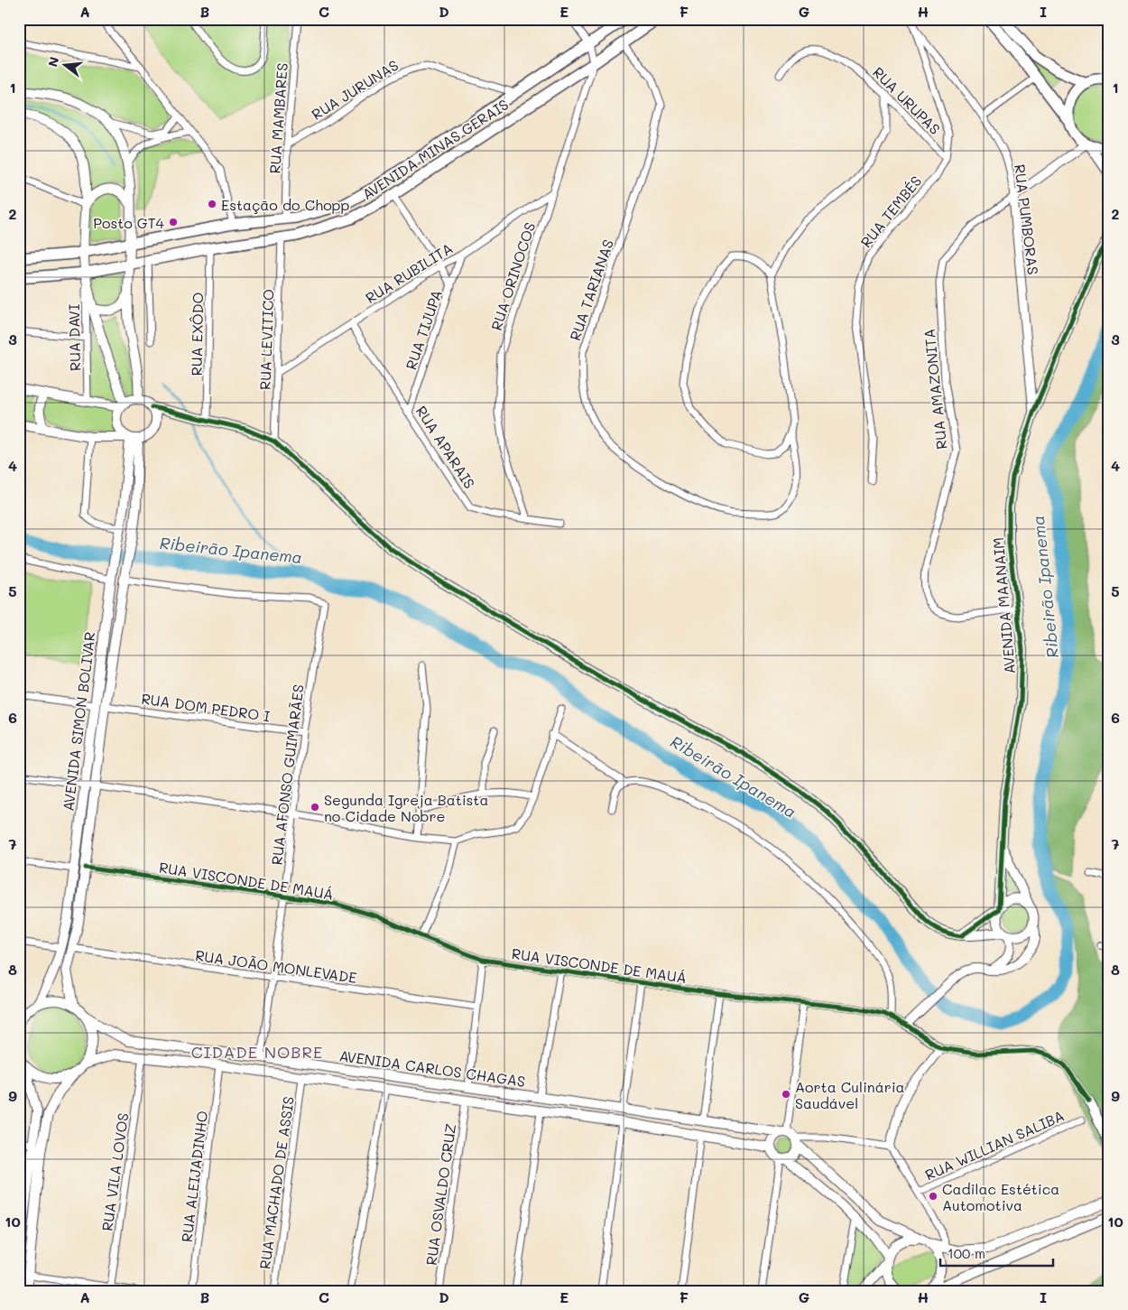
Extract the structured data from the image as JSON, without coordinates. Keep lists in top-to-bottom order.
{
  "streets": {
    "main road": [
      "AVENIDA MINAS GERAIS",
      "AVENIDA MAANAIM",
      "AVENIDA SIMON BOLIVAR",
      "AVENIDA CARLOS CHAGAS"
    ],
    "street": [
      "RUA JURUNAS",
      "RUA URUPAS",
      "RUA MAMBARES",
      "RUA TEMBÉS",
      "RUA PUMBORAS",
      "RUA RUBILITA",
      "RUA ORINOCOS",
      "RUA TARIANAS",
      "RUA TIJUPA",
      "RUA EXÔDO",
      "RUA DAVI",
      "RUA LEVITICO",
      "RUA AMAZONITA",
      "RUA APARAIS",
      "RUA DOM PEDRO I",
      "RUA AFONSO GUIMARÃES",
      "RUA VISCONDE DE MAUÁ",
      "RUA JOÃO MONLEVADE",
      "RUA WILLIAN SALIBA",
      "RUA VILA LOVOS",
      "RUA ALEIJADINHO",
      "RUA MACHADO DE ASSIS",
      "RUA OSVALDO CRUZ"
    ]
  },
  "crossings": [
    ["RUA JURUNAS", "RUA MAMBARES"],
    ["RUA JURUNAS", "AVENIDA MINAS GERAIS"],
    ["RUA URUPAS", "RUA TEMBÉS"],
    ["RUA MAMBARES", "AVENIDA MINAS GERAIS"],
    ["AVENIDA MINAS GERAIS", "RUA ORINOCOS"],
    ["AVENIDA MINAS GERAIS", "RUA TARIANAS"],
    ["AVENIDA MINAS GERAIS", "RUA EXÔDO"],
    ["AVENIDA MINAS GERAIS", "RUA DAVI"],
    ["AVENIDA MINAS GERAIS", "RUA LEVITICO"],
    ["RUA TEMBÉS", "RUA PUMBORAS"],
    ["RUA PUMBORAS", "RUA AMAZONITA"],
    ["RUA PUMBORAS", "AVENIDA MAANAIM"],
    ["RUA RUBILITA", "RUA ORINOCOS"],
    ["RUA RUBILITA", "RUA TIJUPA"],
    ["RUA RUBILITA", "RUA LEVITICO"],
    ["RUA RUBILITA", "RUA APARAIS"],
    ["RUA ORINOCOS", "RUA APARAIS"],
    ["RUA TIJUPA", "RUA APARAIS"],
    ["RUA AMAZONITA", "AVENIDA MAANAIM"],
    ["RUA DOM PEDRO I", "AVENIDA SIMON BOLIVAR"],
    ["RUA DOM PEDRO I", "RUA AFONSO GUIMARÃES"],
    ["AVENIDA SIMON BOLIVAR", "RUA AFONSO GUIMARÃES"],
    ["AVENIDA SIMON BOLIVAR", "RUA VISCONDE DE MAUÁ"],
    ["AVENIDA SIMON BOLIVAR", "RUA JOÃO MONLEVADE"],
    ["AVENIDA SIMON BOLIVAR", "AVENIDA CARLOS CHAGAS"],
    ["RUA AFONSO GUIMARÃES", "RUA VISCONDE DE MAUÁ"],
    ["RUA AFONSO GUIMARÃES", "RUA JOÃO MONLEVADE"],
    ["RUA AFONSO GUIMARÃES", "AVENIDA CARLOS CHAGAS"],
    ["AVENIDA CARLOS CHAGAS", "RUA VILA LOVOS"],
    ["AVENIDA CARLOS CHAGAS", "RUA ALEIJADINHO"],
    ["AVENIDA CARLOS CHAGAS", "RUA MACHADO DE ASSIS"],
    ["AVENIDA CARLOS CHAGAS", "RUA OSVALDO CRUZ"]
  ],
  "districts": ["CIDADE NOBRE"],
  "water": ["Ribeirão Ipanema"],
  "places": [
    "Estação do Chopp",
    "Posto GT4",
    "Segunda Igreja Batista no Cidade Nobre",
    "Aorta Culinária Saudável",
    "Cadilac Estética Automotiva"
  ],
  "scale_bar": "100 m",
  "north": "left",
  "grid": {
    "columns": [
      "A",
      "B",
      "C",
      "D",
      "E",
      "F",
      "G",
      "H",
      "I"
    ],
    "rows": [
      "1",
      "2",
      "3",
      "4",
      "5",
      "6",
      "7",
      "8",
      "9",
      "10"
    ]
  }
}
